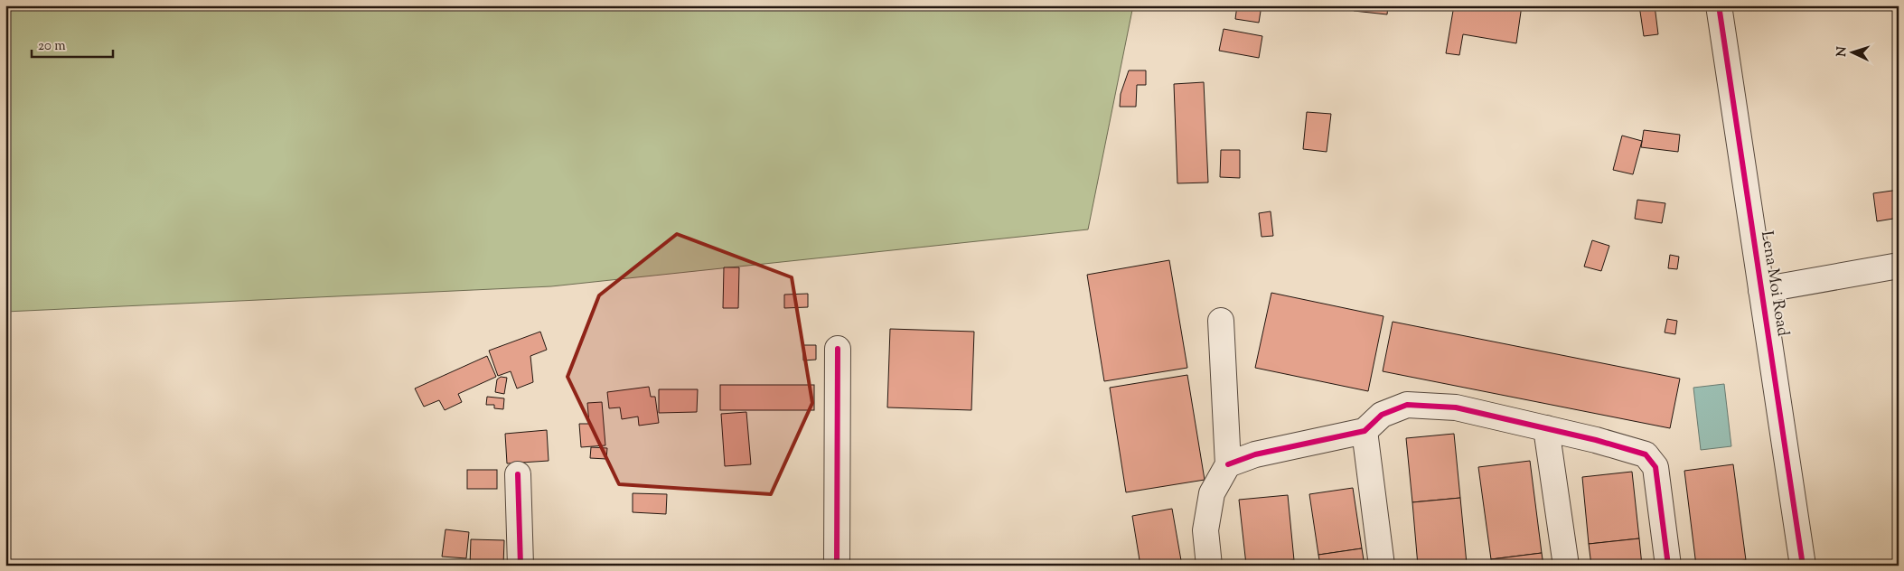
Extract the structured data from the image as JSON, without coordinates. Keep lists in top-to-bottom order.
{
  "streets": {
    "street": ["Lena Moi Road"]
  },
  "scale_bar": "20 m",
  "north": "left"
}
